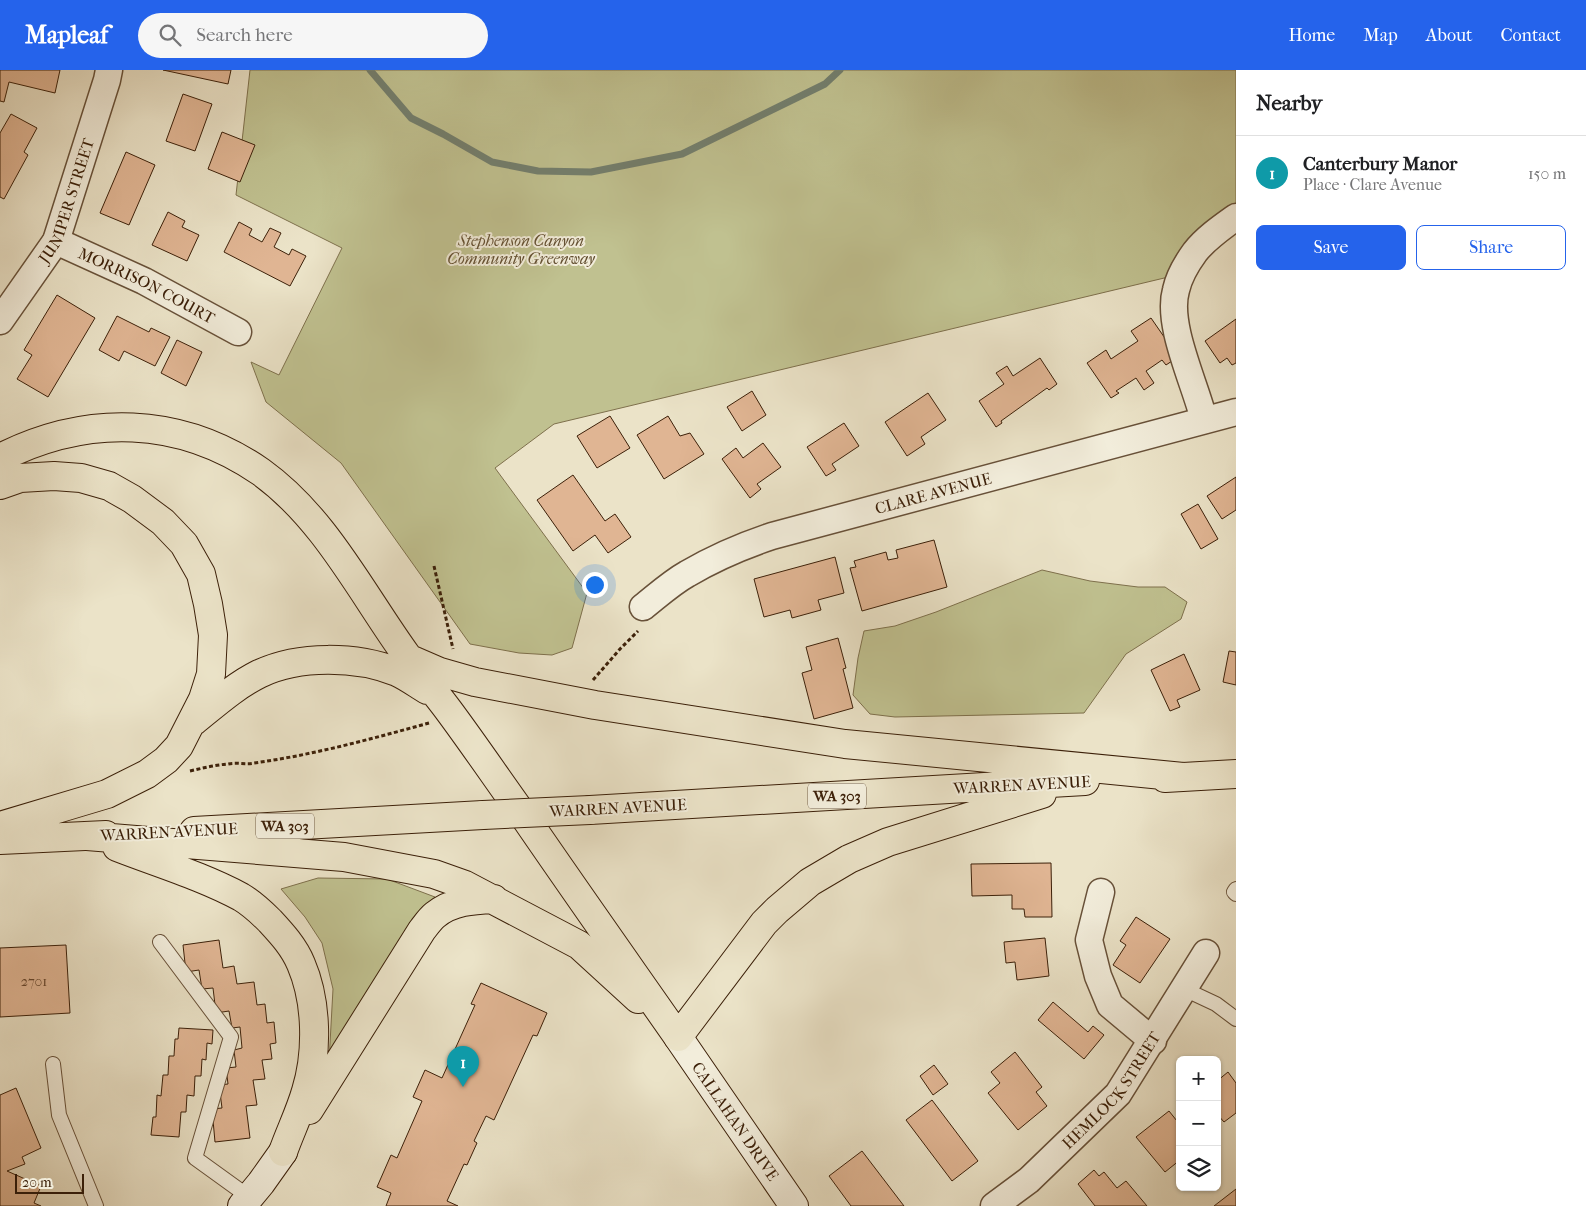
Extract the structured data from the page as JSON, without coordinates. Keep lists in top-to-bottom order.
{
  "streets": {
    "main road": ["WARREN AVENUE", "WA 303"],
    "street": [
      "JUNIPER STREET",
      "MORRISON COURT",
      "CLARE AVENUE",
      "HEMLOCK STREET",
      "CALLAHAN DRIVE"
    ]
  },
  "crossings": [
    ["JUNIPER STREET", "MORRISON COURT"]
  ],
  "parks": ["Stephenson Canyon Community Greenway"],
  "house_numbers": ["2701"],
  "scale_bar": "20 m",
  "page": {
    "header": "Mapleaf",
    "search": "Search here",
    "nav": [
      "Home",
      "Map",
      "About",
      "Contact"
    ],
    "heading": "Nearby",
    "list": [
      {
        "mark": "1",
        "name": "Canterbury Manor",
        "note": "Place · Clare Avenue",
        "value": "150 m"
      }
    ],
    "buttons": ["Save", "Share"],
    "pins": "1",
    "map_buttons": ["+", "−"],
    "scale": "20 m"
  }
}
